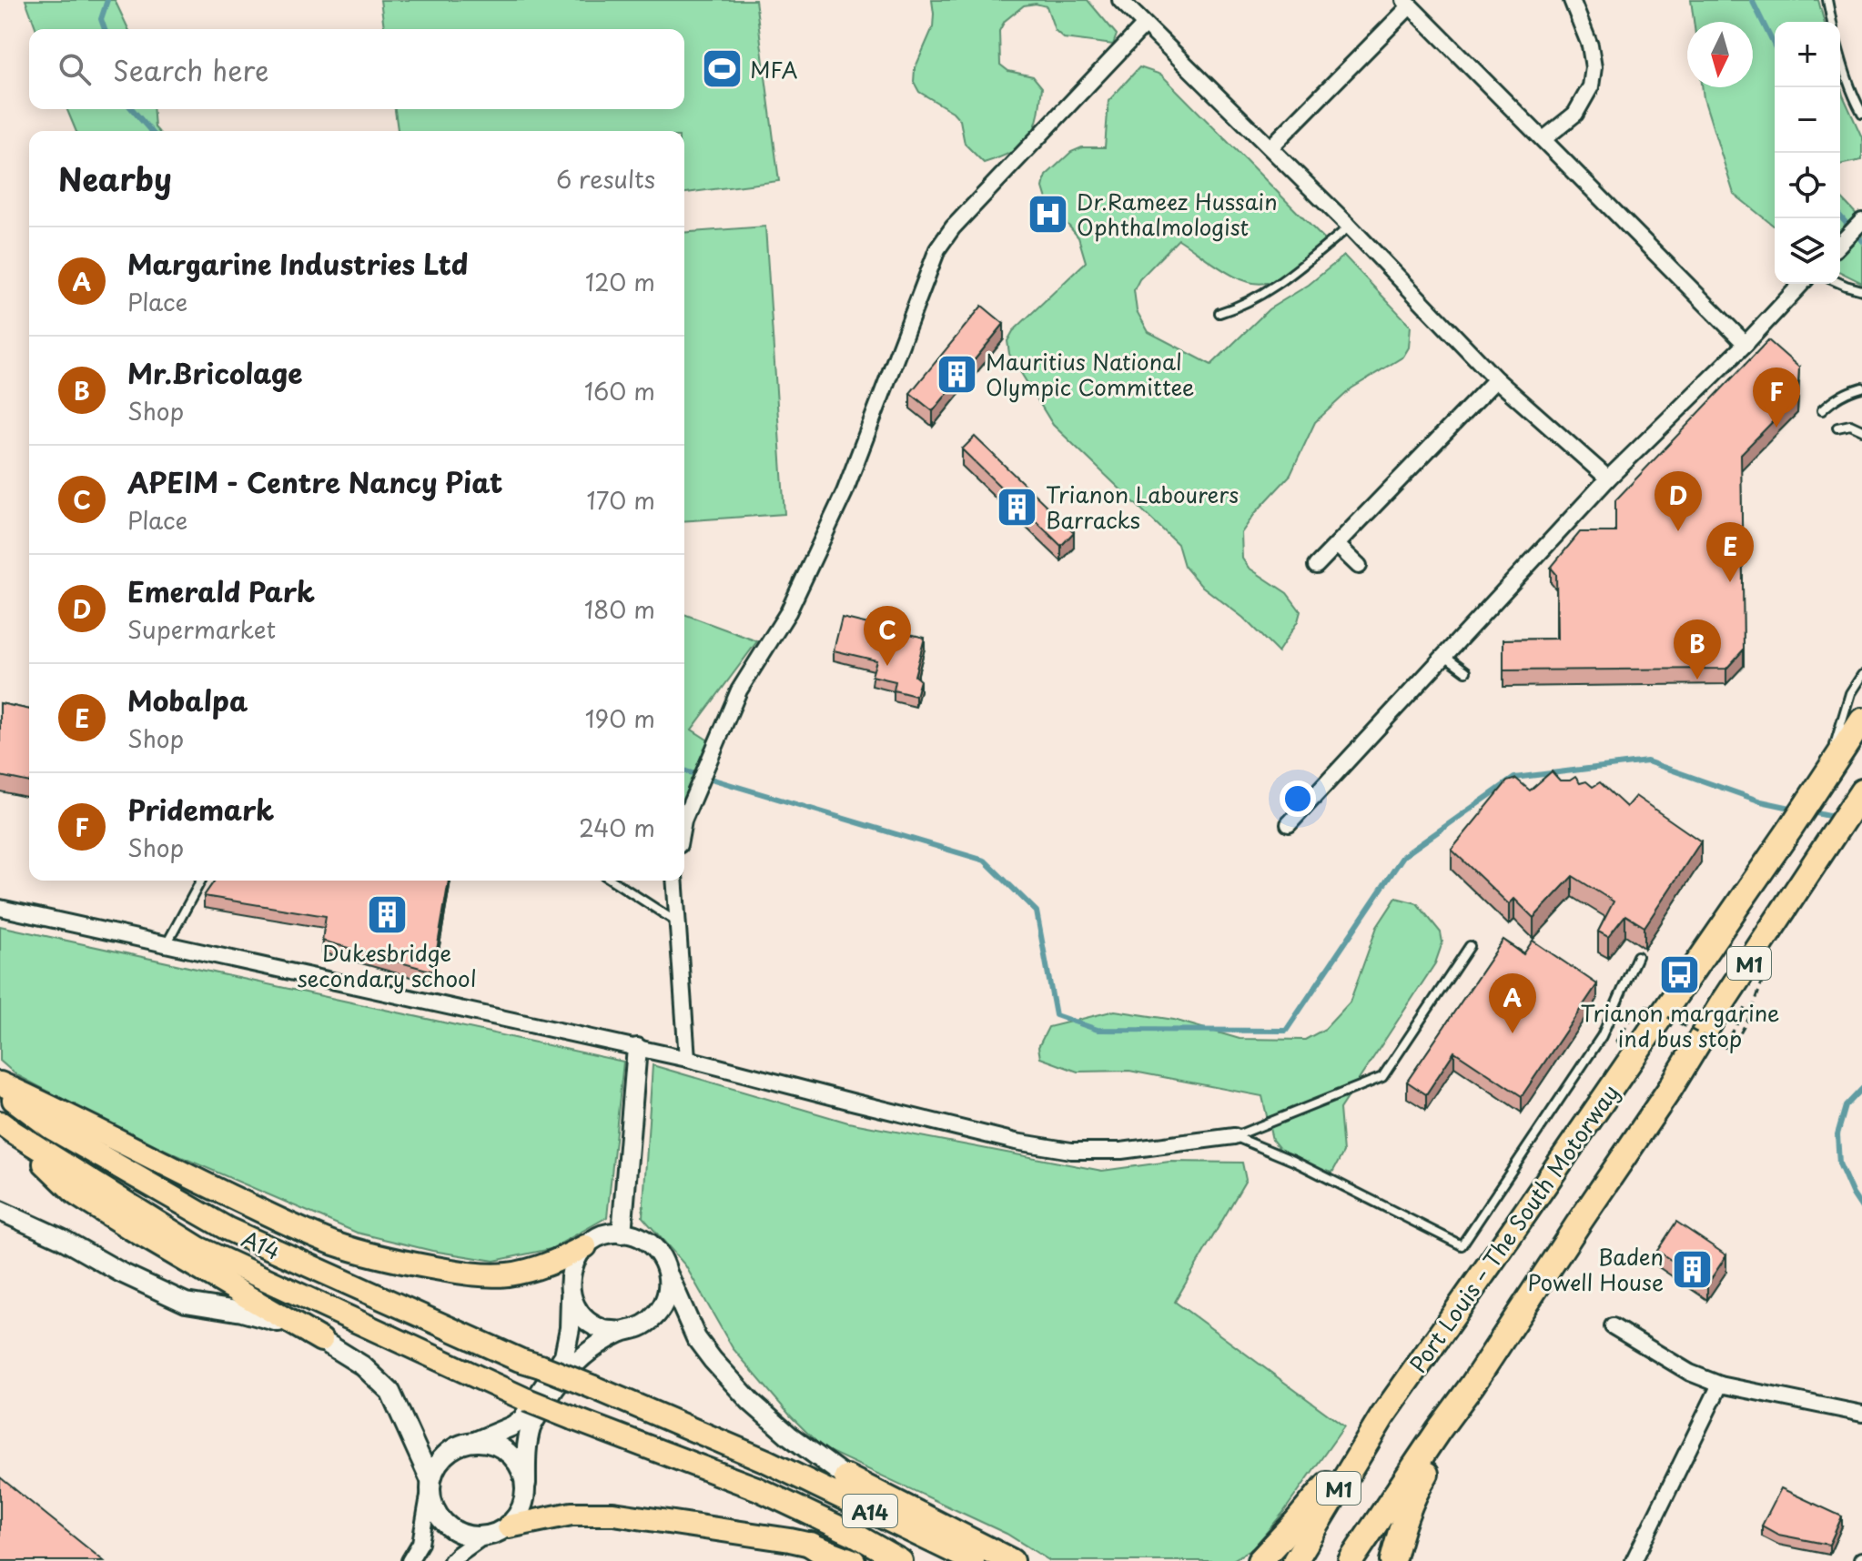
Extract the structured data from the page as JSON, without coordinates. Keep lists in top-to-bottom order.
{
  "streets": {
    "highway": ["M1", "Port Louis – The South Motorway"],
    "main road": ["A14"]
  },
  "places": {
    "sports": ["MFA"],
    "hospital": ["Dr.Rameez Hussain Ophthalmologist"],
    "building": [
      "Mauritius National Olympic Committee",
      "Trianon Labourers Barracks",
      "Dukesbridge secondary school",
      "Baden Powell House"
    ],
    "bus stop": ["Trianon margarine ind bus stop"]
  },
  "north": "bottom",
  "page": {
    "map_buttons": ["+", "−"],
    "search": "Search here",
    "heading": ["Nearby", "6 results"],
    "list": [
      {
        "mark": "A",
        "name": "Margarine Industries Ltd",
        "note": "Place",
        "value": "120 m"
      },
      {
        "mark": "B",
        "name": "Mr.Bricolage",
        "note": "Shop",
        "value": "160 m"
      },
      {
        "mark": "C",
        "name": "APEIM - Centre Nancy Piat",
        "note": "Place",
        "value": "170 m"
      },
      {
        "mark": "D",
        "name": "Emerald Park",
        "note": "Supermarket",
        "value": "180 m"
      },
      {
        "mark": "E",
        "name": "Mobalpa",
        "note": "Shop",
        "value": "190 m"
      },
      {
        "mark": "F",
        "name": "Pridemark",
        "note": "Shop",
        "value": "240 m"
      }
    ],
    "pins": [
      "F",
      "D",
      "E",
      "C",
      "B",
      "A"
    ]
  }
}
